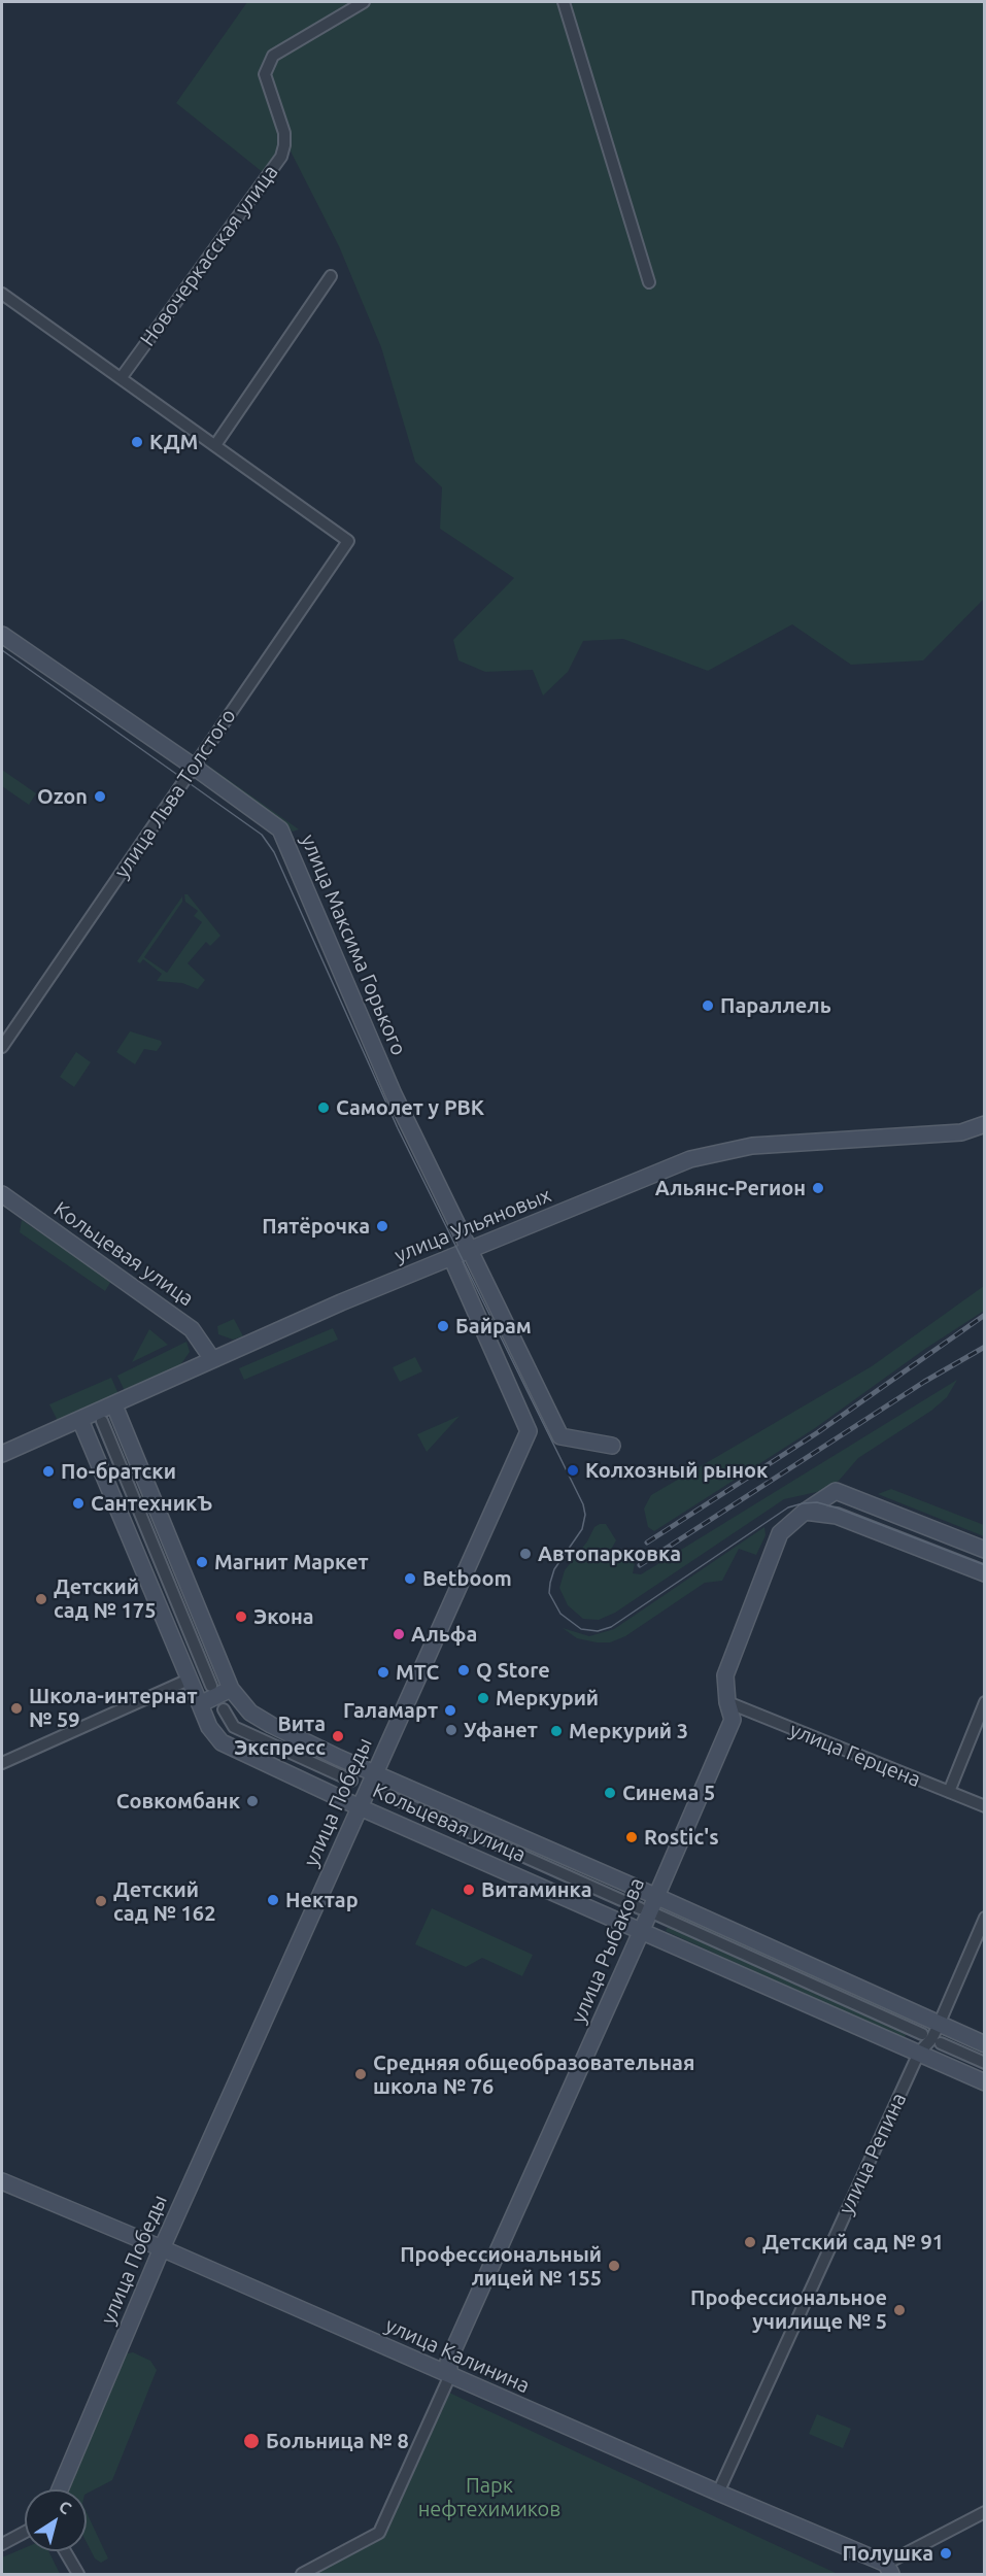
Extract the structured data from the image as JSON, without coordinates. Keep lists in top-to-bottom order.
{
  "streets": {
    "street": [
      "Новочеркасская улица",
      "улица Льва Толстого",
      "улица Максима Горького",
      "улица Ульяновых",
      "Кольцевая улица",
      "улица Герцена",
      "улица Победы",
      "улица Рыбакова",
      "улица Репина",
      "улица Калинина"
    ]
  },
  "crossings": [
    ["улица Льва Толстого", "улица Максима Горького"],
    ["улица Максима Горького", "улица Ульяновых"],
    ["улица Ульяновых", "Кольцевая улица"],
    ["улица Ульяновых", "улица Победы"],
    ["Кольцевая улица", "улица Победы"],
    ["Кольцевая улица", "улица Рыбакова"],
    ["Кольцевая улица", "улица Репина"],
    ["улица Герцена", "улица Рыбакова"],
    ["улица Победы", "улица Калинина"],
    ["улица Рыбакова", "улица Калинина"],
    ["улица Репина", "улица Калинина"]
  ],
  "parks": ["Парк нефтехимиков"],
  "places": [
    "КДМ",
    "Ozon",
    "Параллель",
    "Самолет у РВК",
    "Альянс-Регион",
    "Пятёрочка",
    "Байрам",
    "Колхозный рынок",
    "По-братски",
    "СантехникЪ",
    "Автопарковка",
    "Магнит Маркет",
    "Betboom",
    "Детский сад № 175",
    "Экона",
    "Альфа",
    "Q Store",
    "МТС",
    "Меркурий",
    "Школа-интернат № 59",
    "Галамарт",
    "Уфанет",
    "Меркурий 3",
    "Вита Экспресс",
    "Синема 5",
    "Совкомбанк",
    "Rostic's",
    "Витаминка",
    "Нектар",
    "Детский сад № 162",
    "Средняя общеобразовательная школа № 76",
    "Детский сад № 91",
    "Профессиональный лицей № 155",
    "Профессиональное училище № 5",
    "Больница № 8",
    "Полушка"
  ],
  "north": "top right"
}
